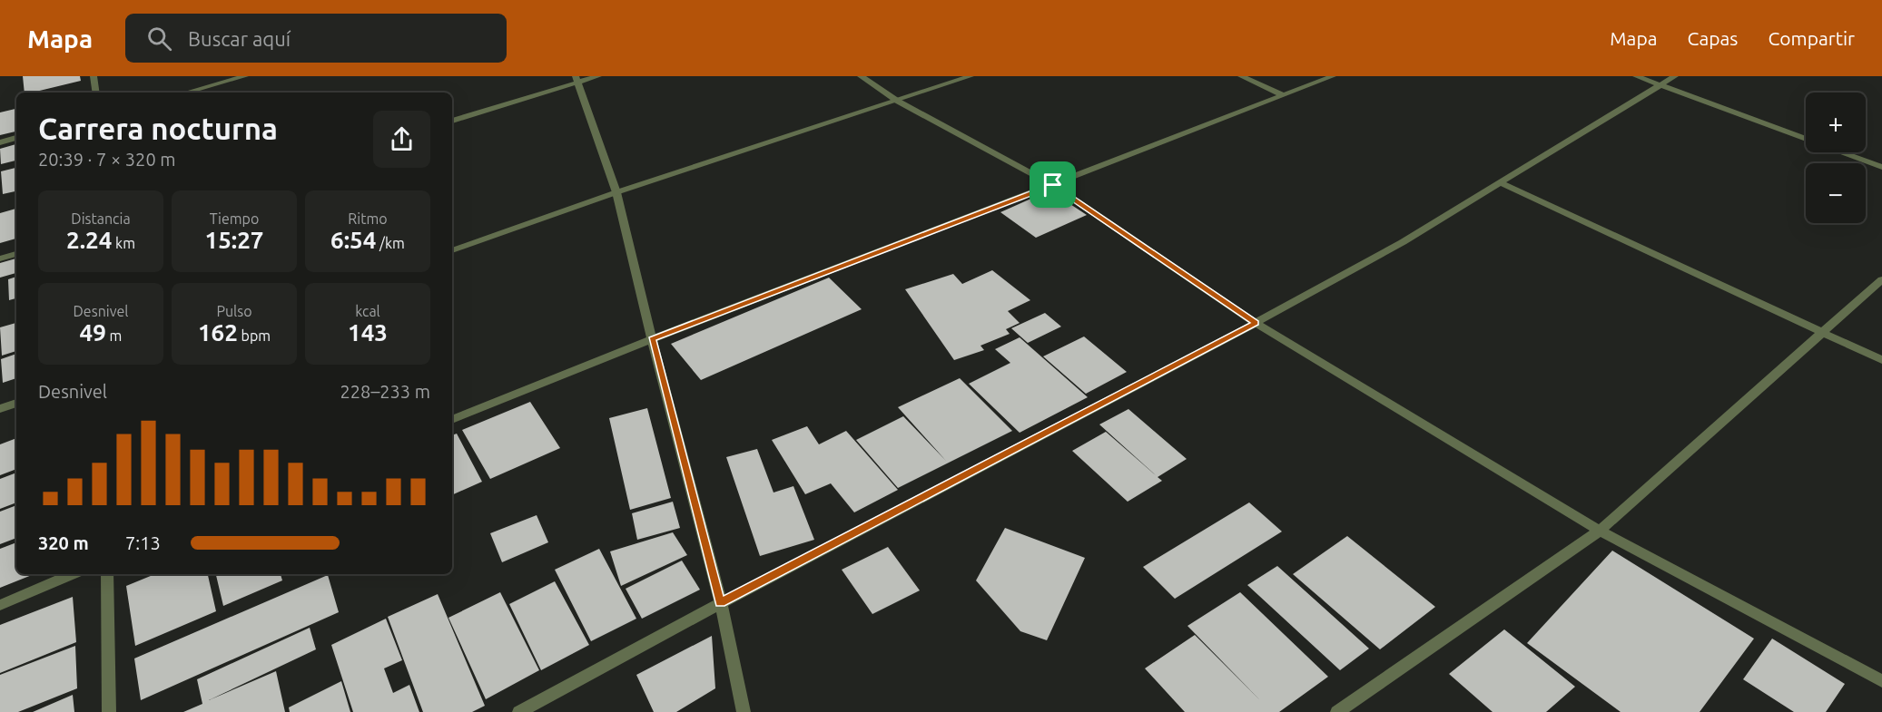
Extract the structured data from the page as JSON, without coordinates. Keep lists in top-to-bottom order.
{
  "page": {
    "header": "Mapa",
    "search": "Buscar aquí",
    "nav": ["Mapa", "Capas", "Compartir"],
    "map_buttons": ["+", "−"],
    "heading": ["Carrera nocturna", "20:39 · 7 × 320 m"],
    "stats": [
      ["Distancia", "2.24 km"],
      ["Tiempo", "15:27"],
      ["Ritmo", "6:54 /km"],
      ["Desnivel", "49 m"],
      ["Pulso", "162 bpm"],
      ["kcal", "143"]
    ],
    "chart": ["Desnivel", "228–233 m"],
    "list": [
      {
        "name": "320 m",
        "note": "7:13"
      }
    ]
  }
}
